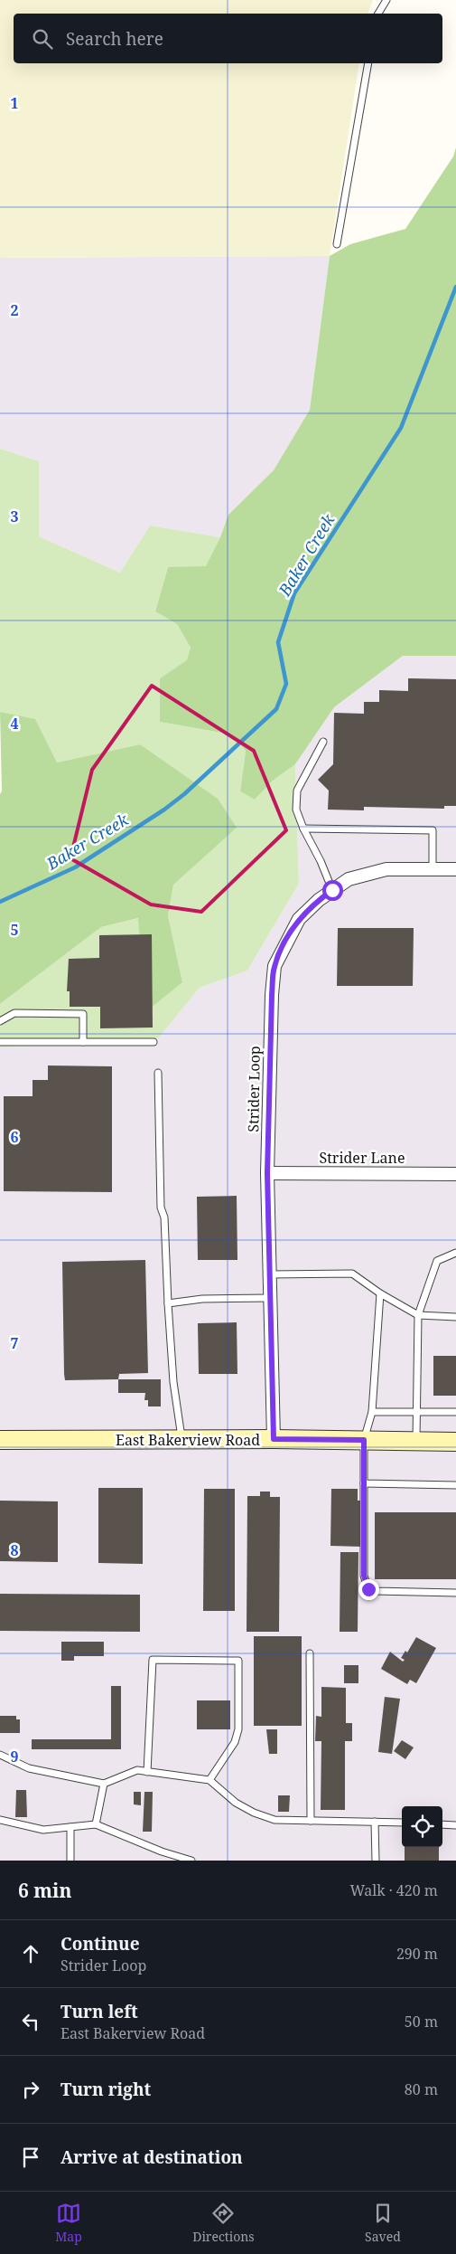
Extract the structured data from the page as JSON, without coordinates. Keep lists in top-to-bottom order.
{
  "streets": {
    "main road": ["East Bakerview Road"],
    "street": ["Strider Loop", "Strider Lane"]
  },
  "crossings": [
    ["Strider Loop", "Strider Lane"],
    ["Strider Loop", "East Bakerview Road"]
  ],
  "water": ["Baker Creek"],
  "page": {
    "search": "Search here",
    "heading": ["6 min", "Walk · 420 m"],
    "list": [
      ["Continue", "Strider Loop", "290 m"],
      ["Turn left", "East Bakerview Road", "50 m"],
      ["Turn right", "80 m"],
      "Arrive at destination"
    ],
    "nav": ["Map", "Directions", "Saved"]
  },
  "grid": {
    "rows": [
      "1",
      "2",
      "3",
      "4",
      "5",
      "6",
      "7",
      "8",
      "9"
    ]
  }
}
